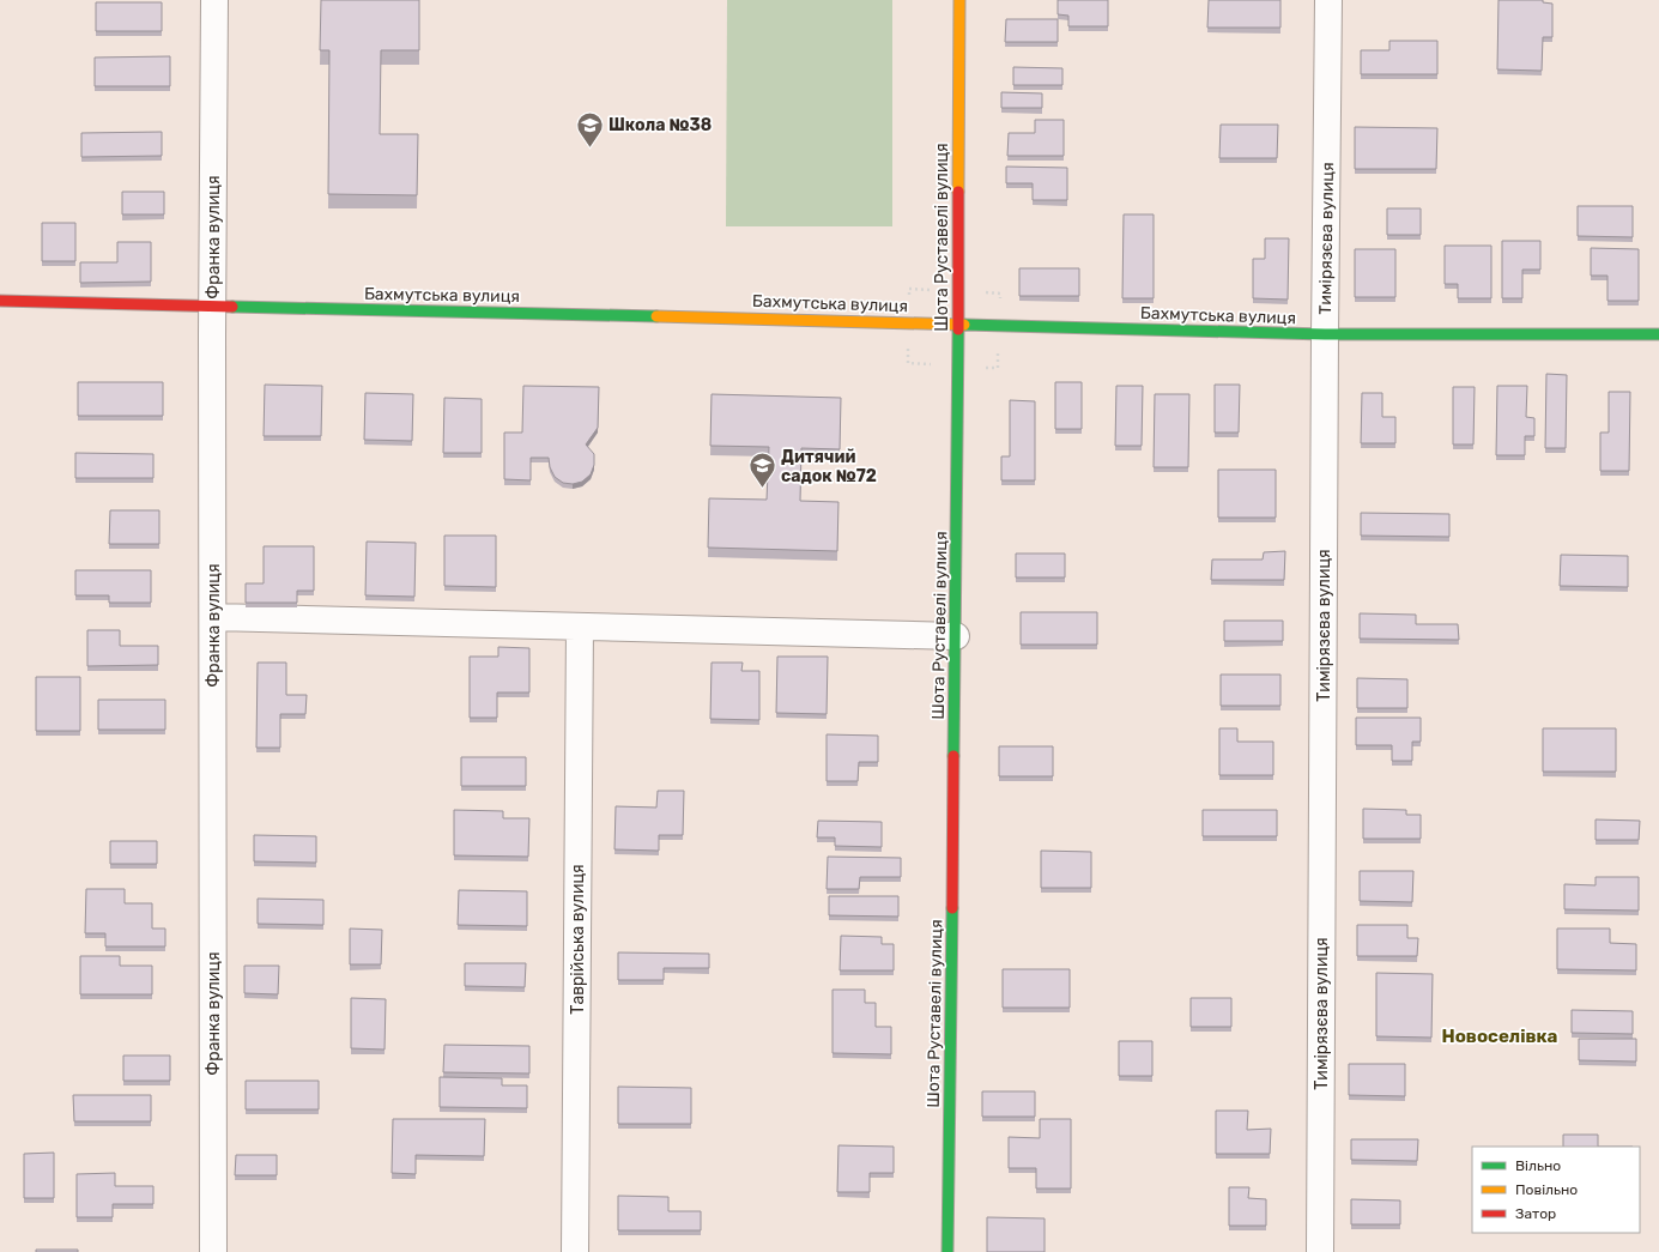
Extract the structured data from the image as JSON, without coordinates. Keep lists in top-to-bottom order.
{
  "streets": {
    "street": [
      "Франка вулиця",
      "Шота Руставелі вулиця",
      "Тимірязєва вулиця",
      "Бахмутська вулиця",
      "Таврійська вулиця"
    ]
  },
  "crossings": [
    ["Франка вулиця", "Бахмутська вулиця"],
    ["Шота Руставелі вулиця", "Бахмутська вулиця"],
    ["Тимірязєва вулиця", "Бахмутська вулиця"]
  ],
  "districts": ["Новоселівка"],
  "places": {
    "school or university": ["Школа №38", "Дитячий садок №72"]
  },
  "legend": ["Вільно", "Повільно", "Затор"]
}
